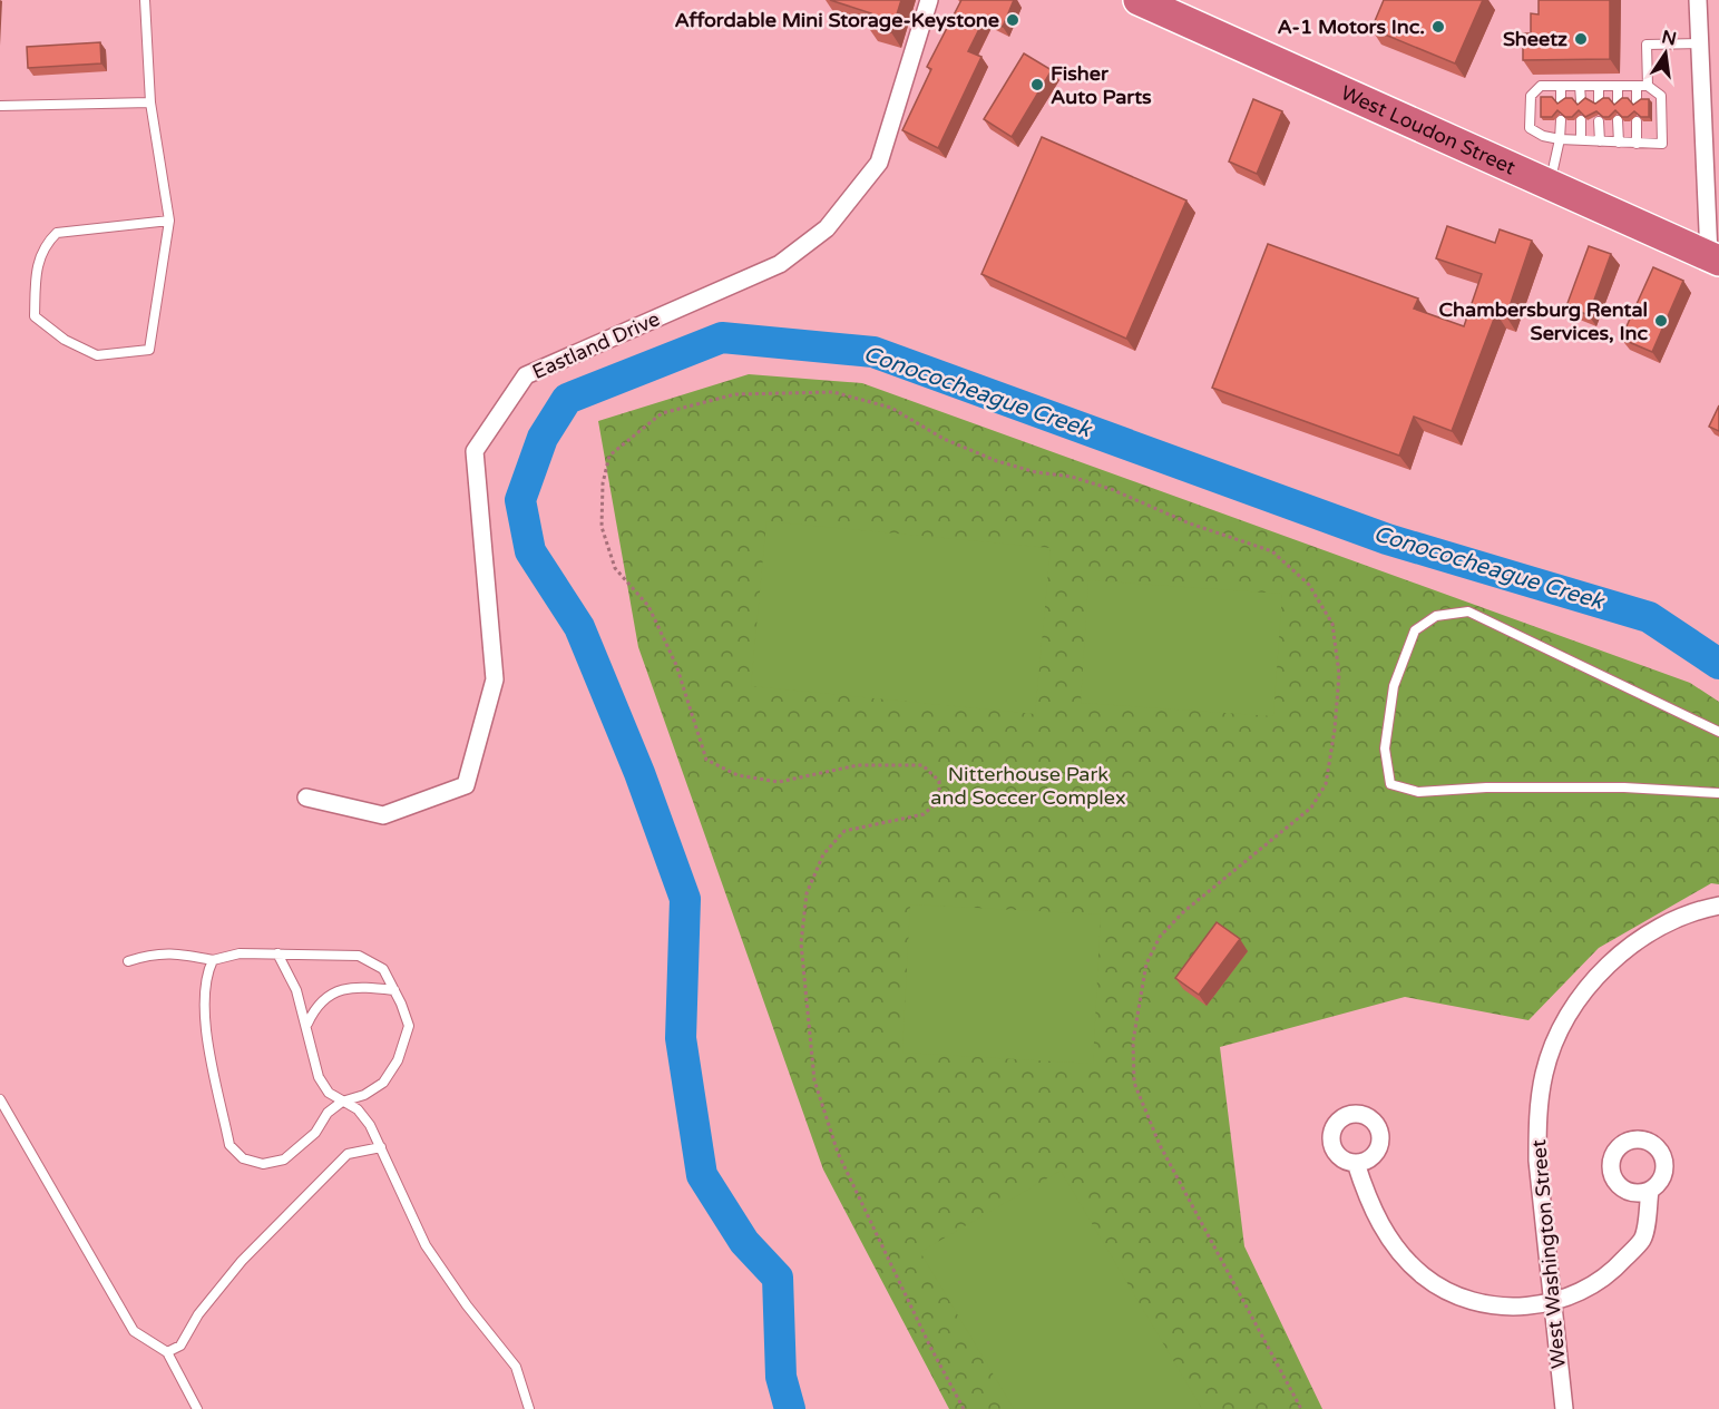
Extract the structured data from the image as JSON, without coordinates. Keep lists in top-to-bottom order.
{
  "streets": {
    "highway": ["West Loudon Street"],
    "street": ["Eastland Drive", "West Washington Street"]
  },
  "water": ["Conococheague Creek"],
  "parks": ["Nitterhouse Park and Soccer Complex"],
  "places": [
    "Affordable Mini Storage-Keystone",
    "A-1 Motors Inc.",
    "Sheetz",
    "Fisher Auto Parts",
    "Chambersburg Rental Services, Inc"
  ],
  "north": "top"
}
